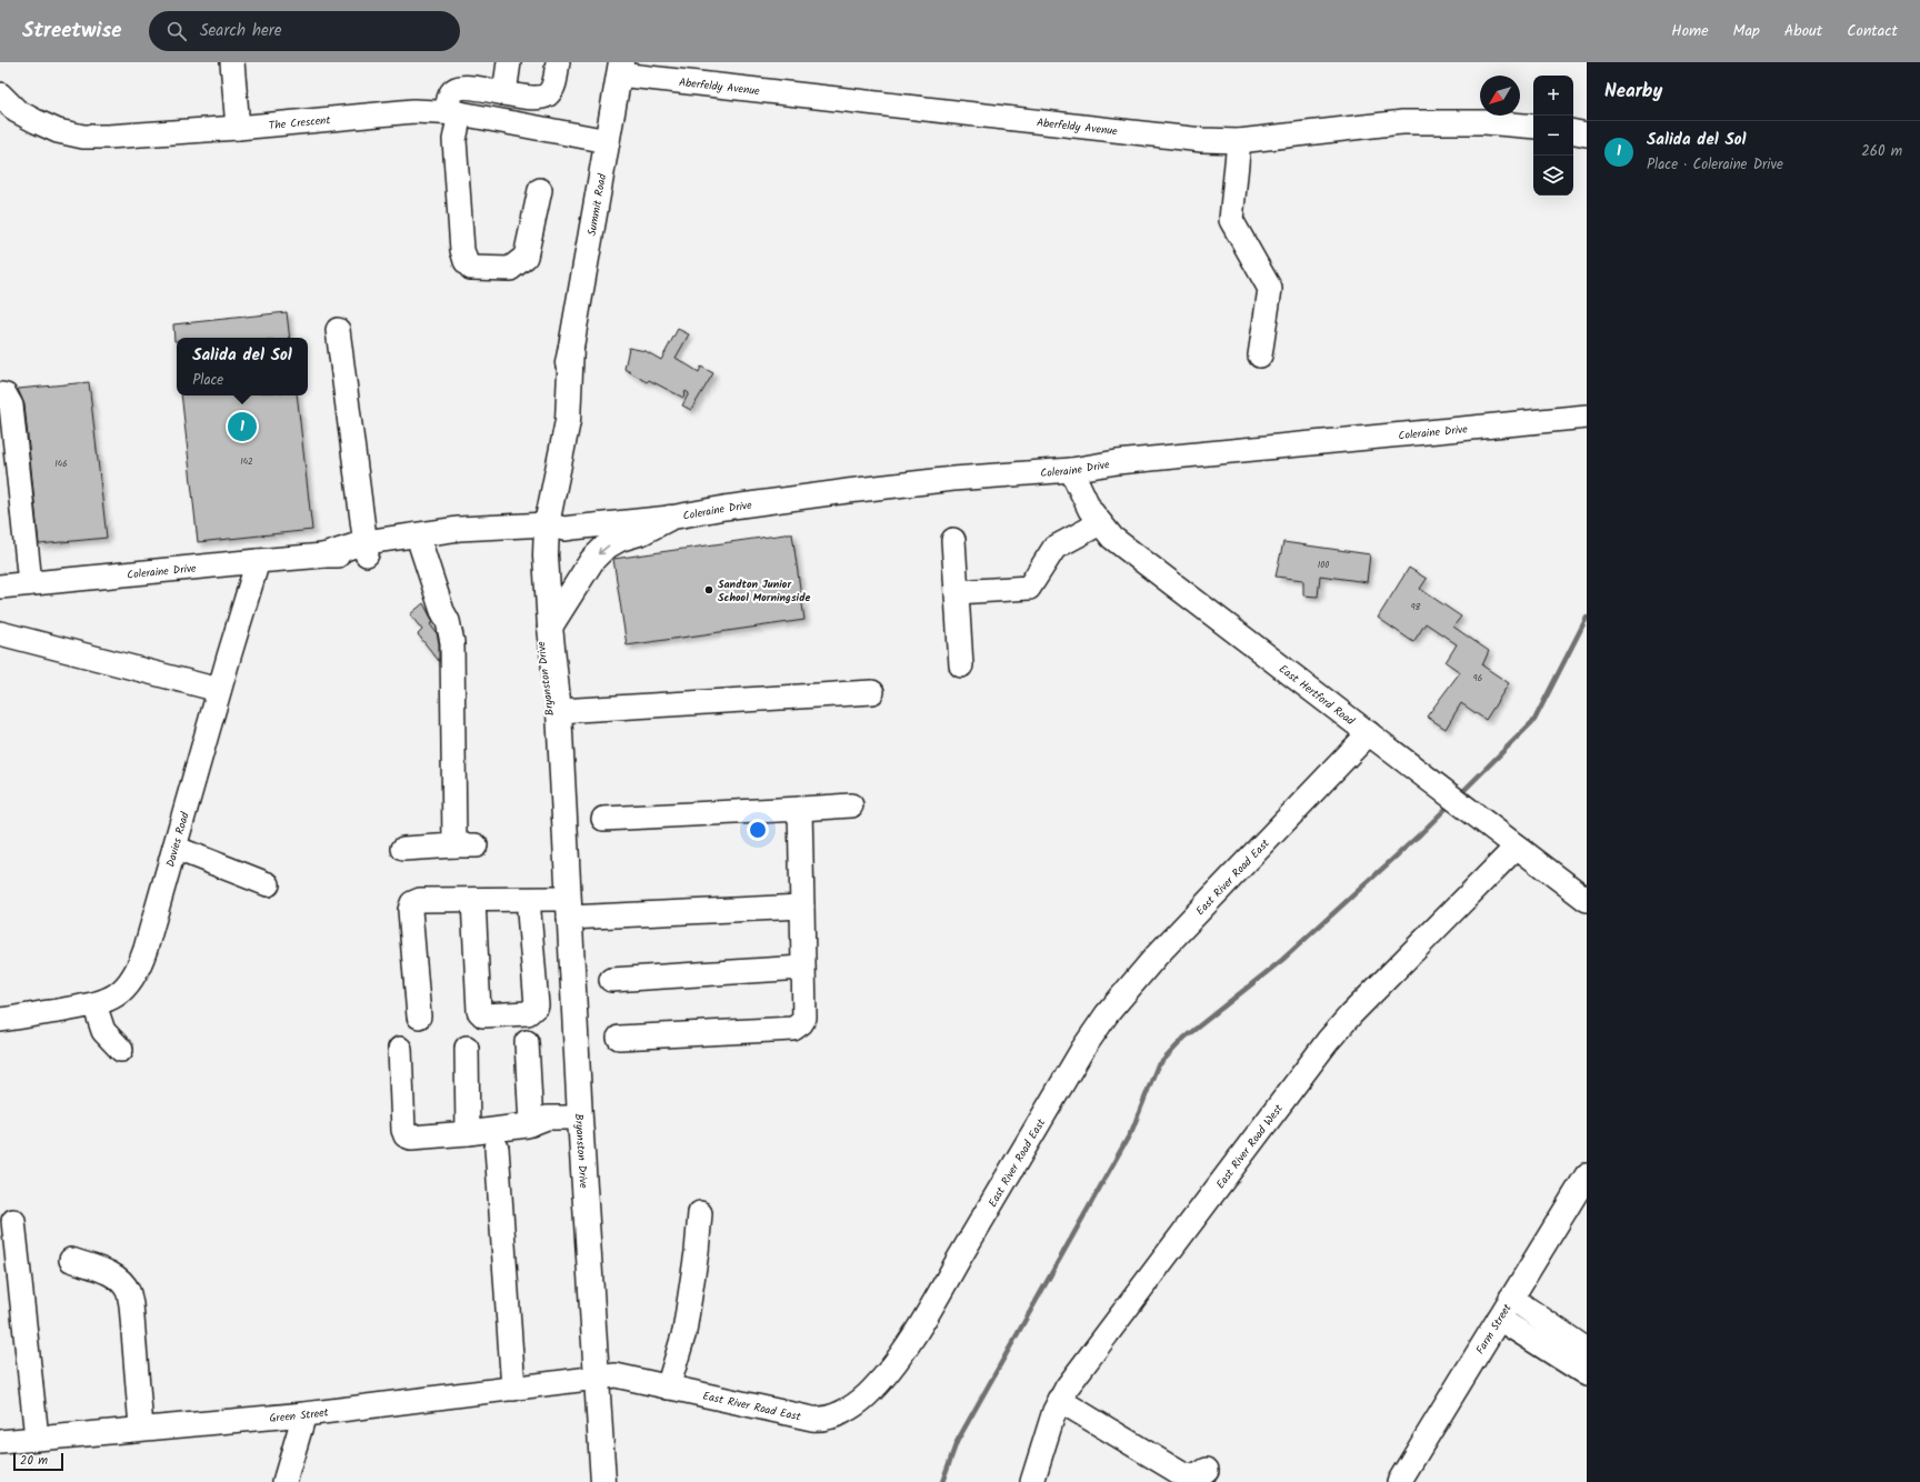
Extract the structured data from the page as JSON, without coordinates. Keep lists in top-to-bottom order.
{
  "streets": {
    "main road": ["Summit Road", "Bryanston Drive"],
    "street": [
      "Aberfeldy Avenue",
      "The Crescent",
      "Coleraine Drive",
      "East Hertford Road",
      "Davies Road",
      "East River Road East",
      "East River Road West",
      "Farm Street",
      "Green Street"
    ]
  },
  "crossings": [
    ["Aberfeldy Avenue", "Summit Road"],
    ["The Crescent", "Summit Road"],
    ["Summit Road", "Coleraine Drive"],
    ["Summit Road", "Bryanston Drive"],
    ["Coleraine Drive", "Bryanston Drive"],
    ["Coleraine Drive", "East Hertford Road"],
    ["Coleraine Drive", "Davies Road"],
    ["Bryanston Drive", "East River Road East"],
    ["Bryanston Drive", "Green Street"],
    ["East Hertford Road", "East River Road East"],
    ["East Hertford Road", "East River Road West"],
    ["East River Road East", "Green Street"]
  ],
  "places": ["Sandton Junior School Morningside"],
  "house_numbers": [
    "142",
    "146",
    "100",
    "98",
    "96"
  ],
  "scale_bar": "20 m",
  "north": "bottom left",
  "page": {
    "header": "Streetwise",
    "search": "Search here",
    "nav": [
      "Home",
      "Map",
      "About",
      "Contact"
    ],
    "heading": "Nearby",
    "map_buttons": ["+", "−"],
    "list": [
      {
        "mark": "1",
        "name": "Salida del Sol",
        "note": "Place · Coleraine Drive",
        "value": "260 m"
      }
    ],
    "popup": ["Salida del Sol", "Place"],
    "pins": "1",
    "scale": "20 m"
  }
}
